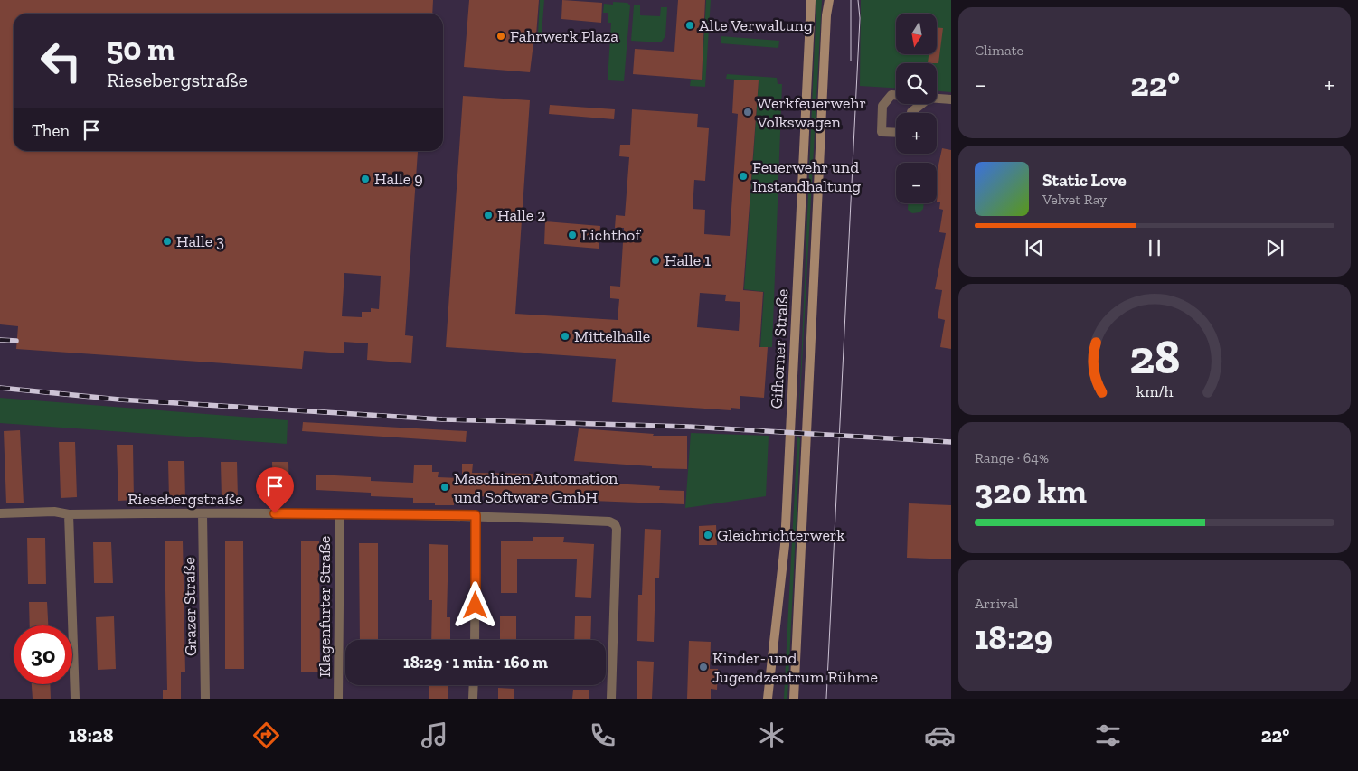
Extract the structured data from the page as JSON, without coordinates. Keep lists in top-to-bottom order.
{
  "streets": {
    "main road": ["Gifhorner Straße"],
    "street": ["Riesebergstraße", "Grazer Straße", "Klagenfurter Straße"]
  },
  "crossings": [
    ["Riesebergstraße", "Grazer Straße"],
    ["Riesebergstraße", "Klagenfurter Straße"]
  ],
  "places": [
    "Alte Verwaltung",
    "Fahrwerk Plaza",
    "Werkfeuerwehr Volkswagen",
    "Feuerwehr und Instandhaltung",
    "Halle 9",
    "Halle 2",
    "Lichthof",
    "Halle 3",
    "Halle 1",
    "Mittelhalle",
    "Maschinen Automation und Software GmbH",
    "Gleichrichterwerk",
    "Kinder- und Jugendzentrum Rühme"
  ],
  "north": "bottom",
  "page": {
    "tile": [
      "Climate",
      ["Range · 64%", "320 km"],
      ["Arrival", "18:29"]
    ],
    "map_buttons": ["+", "−"],
    "turn": ["50 m", "Riesebergstraße"],
    "heat": ["−", "22°", "+"],
    "then": "Then",
    "song": ["Static Love", "Velvet Ray"],
    "limit": "30",
    "trip": "18:29 · 1 min · 160 m",
    "tabs": ["18:28", "22°"],
    "gauge": ["28", "km/h"]
  }
}
